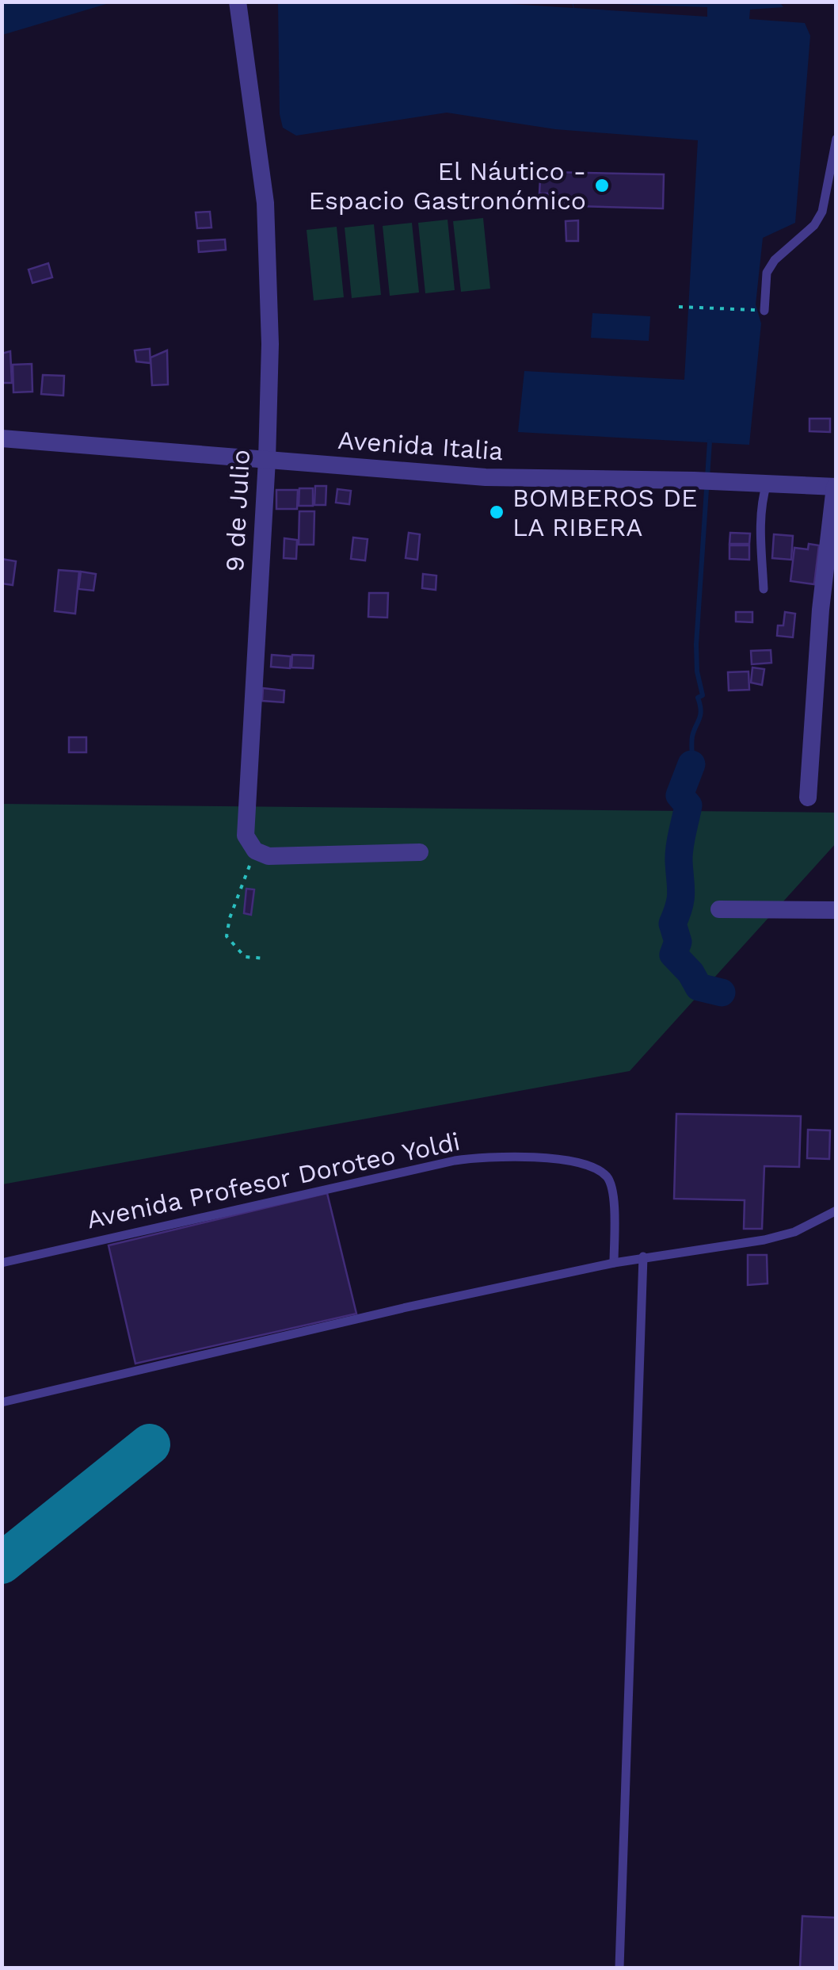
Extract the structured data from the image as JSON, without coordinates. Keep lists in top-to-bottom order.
{
  "streets": {
    "street": ["Avenida Italia", "9 de Julio"],
    "lane": ["Avenida Profesor Doroteo Yoldi"]
  },
  "crossings": [
    ["Avenida Italia", "9 de Julio"]
  ],
  "places": ["El Náutico - Espacio Gastronómico", "BOMBEROS DE LA RIBERA"]
}
